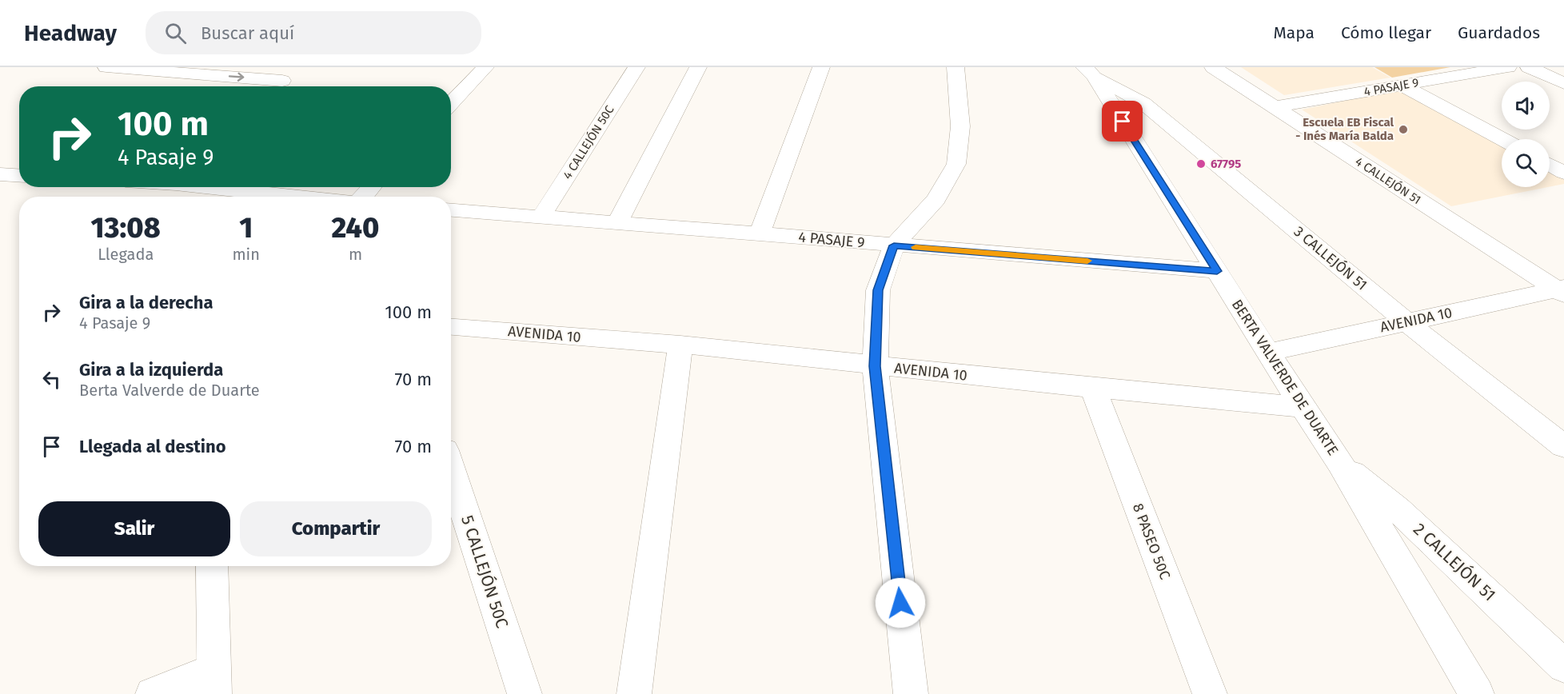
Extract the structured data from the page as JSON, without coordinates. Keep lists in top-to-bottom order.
{
  "streets": {
    "street": [
      "4 PASAJE 9",
      "4 CALLEJÓN 50C",
      "4 CALLEJÓN 51",
      "3 CALLEJÓN 51",
      "AVENIDA 10",
      "BERTA VALVERDE DE DUARTE",
      "8 PASEO 50C",
      "2 CALLEJÓN 51",
      "5 CALLEJÓN 50C"
    ]
  },
  "crossings": [
    ["4 PASAJE 9", "4 CALLEJÓN 50C"],
    ["4 PASAJE 9", "4 CALLEJÓN 51"],
    ["4 PASAJE 9", "BERTA VALVERDE DE DUARTE"],
    ["4 CALLEJÓN 51", "AVENIDA 10"],
    ["3 CALLEJÓN 51", "AVENIDA 10"],
    ["3 CALLEJÓN 51", "BERTA VALVERDE DE DUARTE"],
    ["AVENIDA 10", "BERTA VALVERDE DE DUARTE"],
    ["AVENIDA 10", "8 PASEO 50C"],
    ["BERTA VALVERDE DE DUARTE", "2 CALLEJÓN 51"]
  ],
  "places": ["Escuela EB Fiscal - Inés María Balda", "67795"],
  "page": {
    "header": "Headway",
    "search": "Buscar aquí",
    "nav": ["Mapa", "Cómo llegar", "Guardados"],
    "turn": ["100 m", "4 Pasaje 9"],
    "eta": [
      "13:08",
      "Llegada",
      "1",
      "min",
      "240",
      "m"
    ],
    "list": [
      {
        "name": "Gira a la derecha",
        "note": "4 Pasaje 9",
        "value": "100 m"
      },
      {
        "name": "Gira a la izquierda",
        "note": "Berta Valverde de Duarte",
        "value": "70 m"
      },
      {
        "name": "Llegada al destino",
        "value": "70 m"
      }
    ],
    "buttons": ["Salir", "Compartir"]
  }
}
